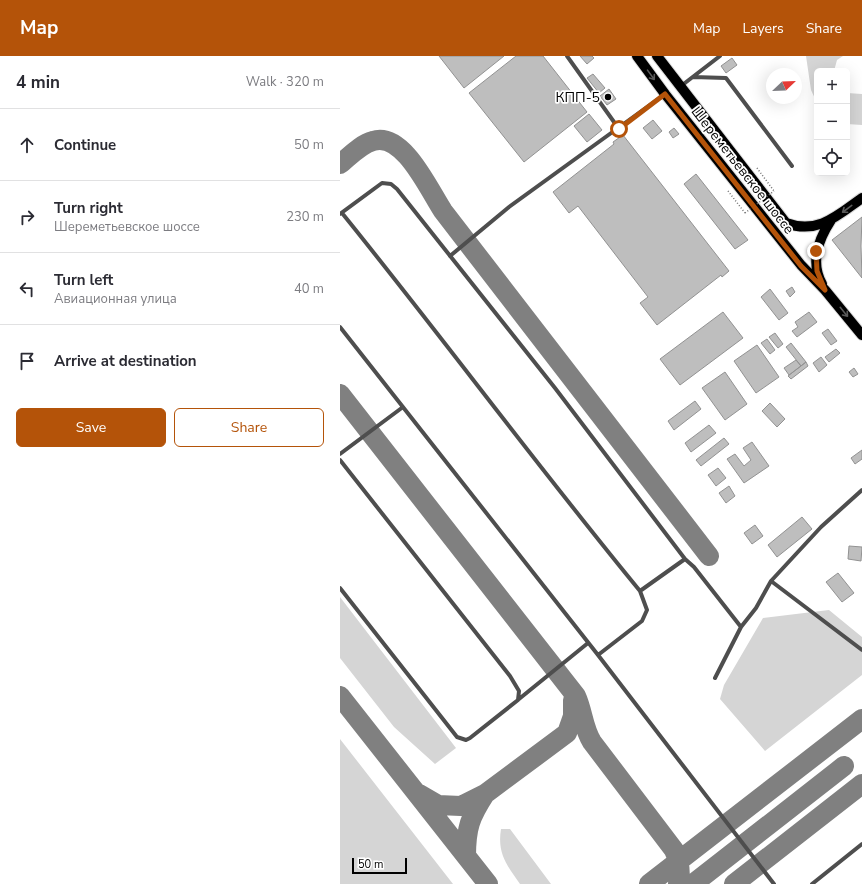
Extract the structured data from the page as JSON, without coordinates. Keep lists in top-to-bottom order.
{
  "streets": {
    "main road": ["Шереметьевское шоссе"]
  },
  "places": ["КПП-5"],
  "scale_bar": "50 m",
  "north": "top right",
  "page": {
    "header": "Map",
    "nav": ["Map", "Layers", "Share"],
    "heading": ["4 min", "Walk · 320 m"],
    "map_buttons": ["+", "−"],
    "list": [
      ["Continue", "50 m"],
      ["Turn right", "Шереметьевское шоссе", "230 m"],
      ["Turn left", "Авиационная улица", "40 m"],
      "Arrive at destination"
    ],
    "buttons": ["Save", "Share"],
    "scale": "50 m"
  }
}
